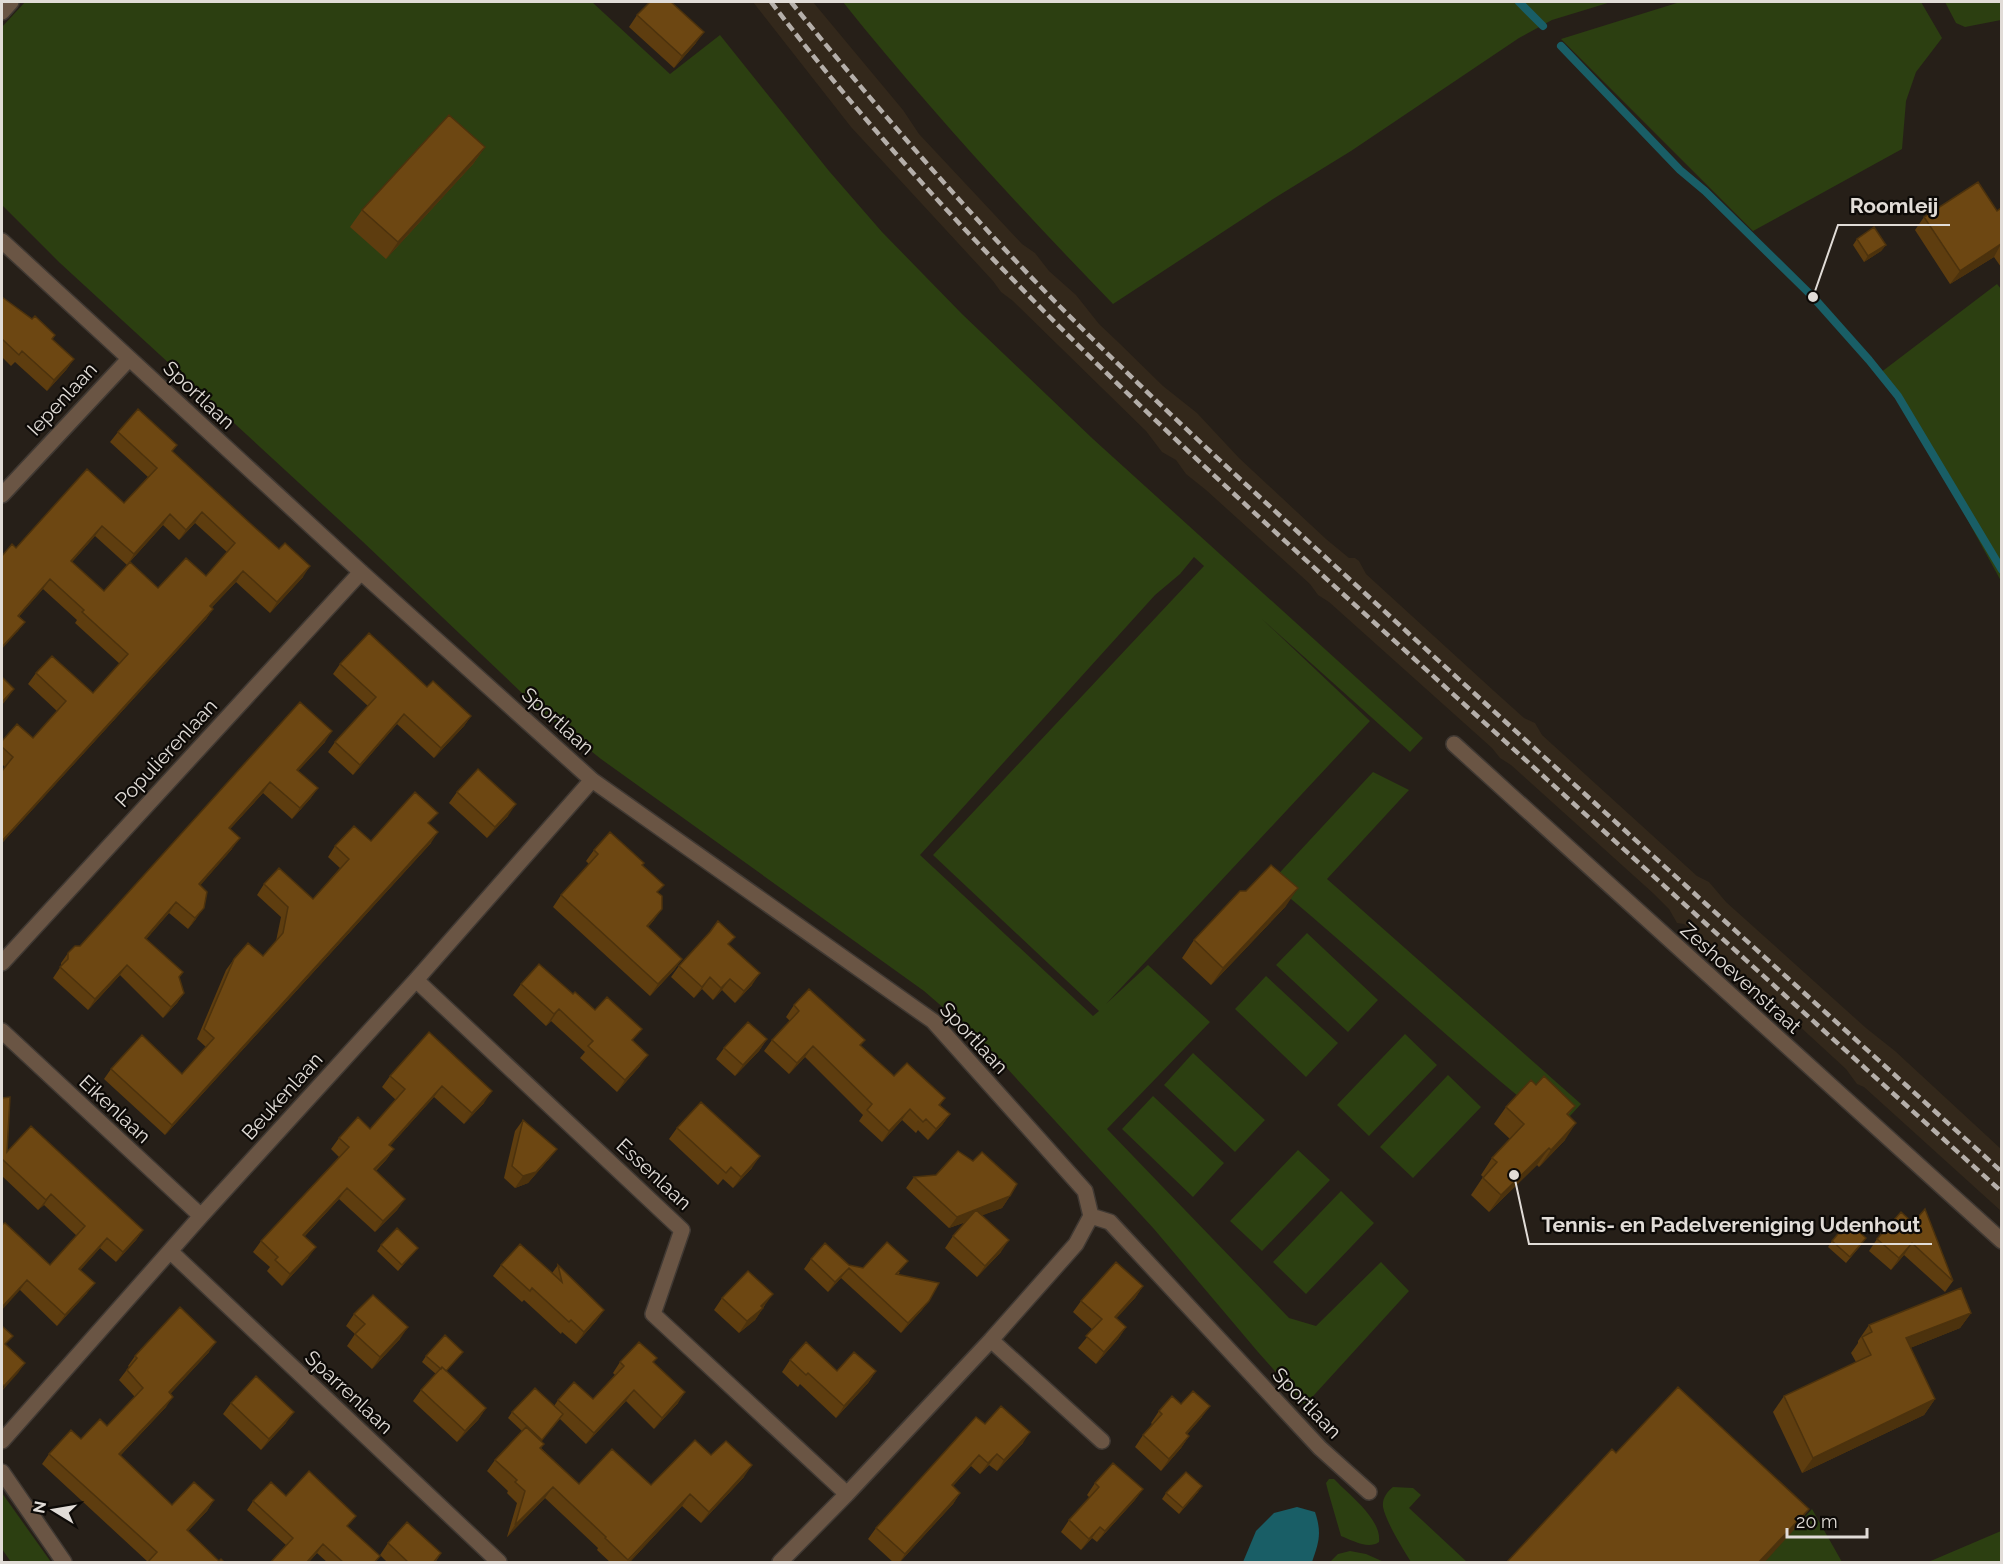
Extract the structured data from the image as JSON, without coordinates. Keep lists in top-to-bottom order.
{
  "streets": {
    "street": [
      "Sportlaan",
      "Iepenlaan",
      "Populierenlaan",
      "Zeshoevenstraat",
      "Beukenlaan",
      "Eikenlaan",
      "Essenlaan",
      "Sparrenlaan"
    ]
  },
  "crossings": [
    ["Sportlaan", "Iepenlaan"],
    ["Sportlaan", "Populierenlaan"],
    ["Sportlaan", "Beukenlaan"],
    ["Beukenlaan", "Eikenlaan"],
    ["Beukenlaan", "Essenlaan"],
    ["Beukenlaan", "Sparrenlaan"]
  ],
  "places": ["Roomleij", "Tennis- en Padelvereniging Udenhout"],
  "scale_bar": "20 m",
  "north": "left"
}
